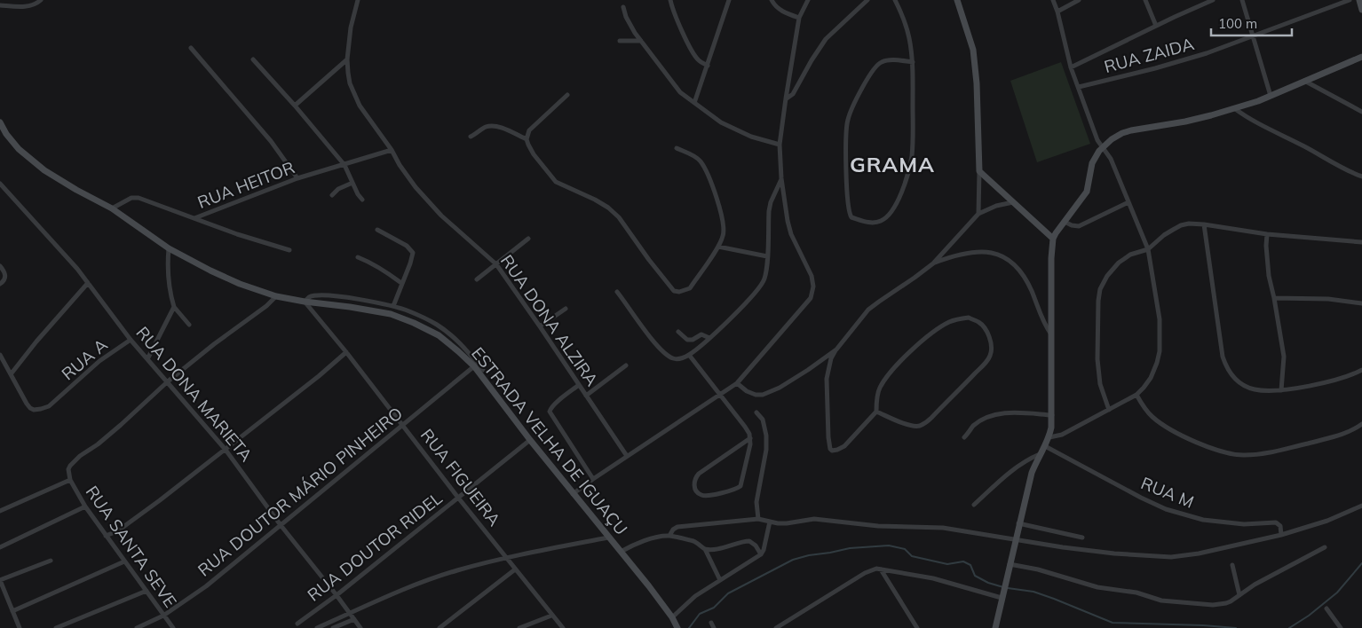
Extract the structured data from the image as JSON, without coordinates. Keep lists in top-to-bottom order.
{
  "streets": {
    "street": [
      "RUA ZAIDA",
      "RUA HEITOR",
      "RUA DONA ALZIRA",
      "RUA A",
      "RUA DONA MARIETA",
      "ESTRADA VELHA DE IGUAÇU",
      "RUA FIGUEIRA",
      "RUA DOUTOR MÁRIO PINHEIRO",
      "RUA M",
      "RUA SANTA SEVE",
      "RUA DOUTOR RIDEL"
    ]
  },
  "crossings": [
    ["RUA HEITOR", "RUA DONA ALZIRA"],
    ["RUA HEITOR", "ESTRADA VELHA DE IGUAÇU"],
    ["RUA A", "RUA DONA MARIETA"],
    ["RUA DONA MARIETA", "RUA DOUTOR MÁRIO PINHEIRO"],
    ["RUA DONA MARIETA", "RUA DOUTOR RIDEL"],
    ["ESTRADA VELHA DE IGUAÇU", "RUA FIGUEIRA"],
    ["ESTRADA VELHA DE IGUAÇU", "RUA DOUTOR MÁRIO PINHEIRO"],
    ["ESTRADA VELHA DE IGUAÇU", "RUA DOUTOR RIDEL"],
    ["RUA FIGUEIRA", "RUA DOUTOR MÁRIO PINHEIRO"],
    ["RUA FIGUEIRA", "RUA DOUTOR RIDEL"],
    ["RUA DOUTOR MÁRIO PINHEIRO", "RUA SANTA SEVE"]
  ],
  "districts": ["GRAMA"],
  "scale_bar": "100 m"
}
